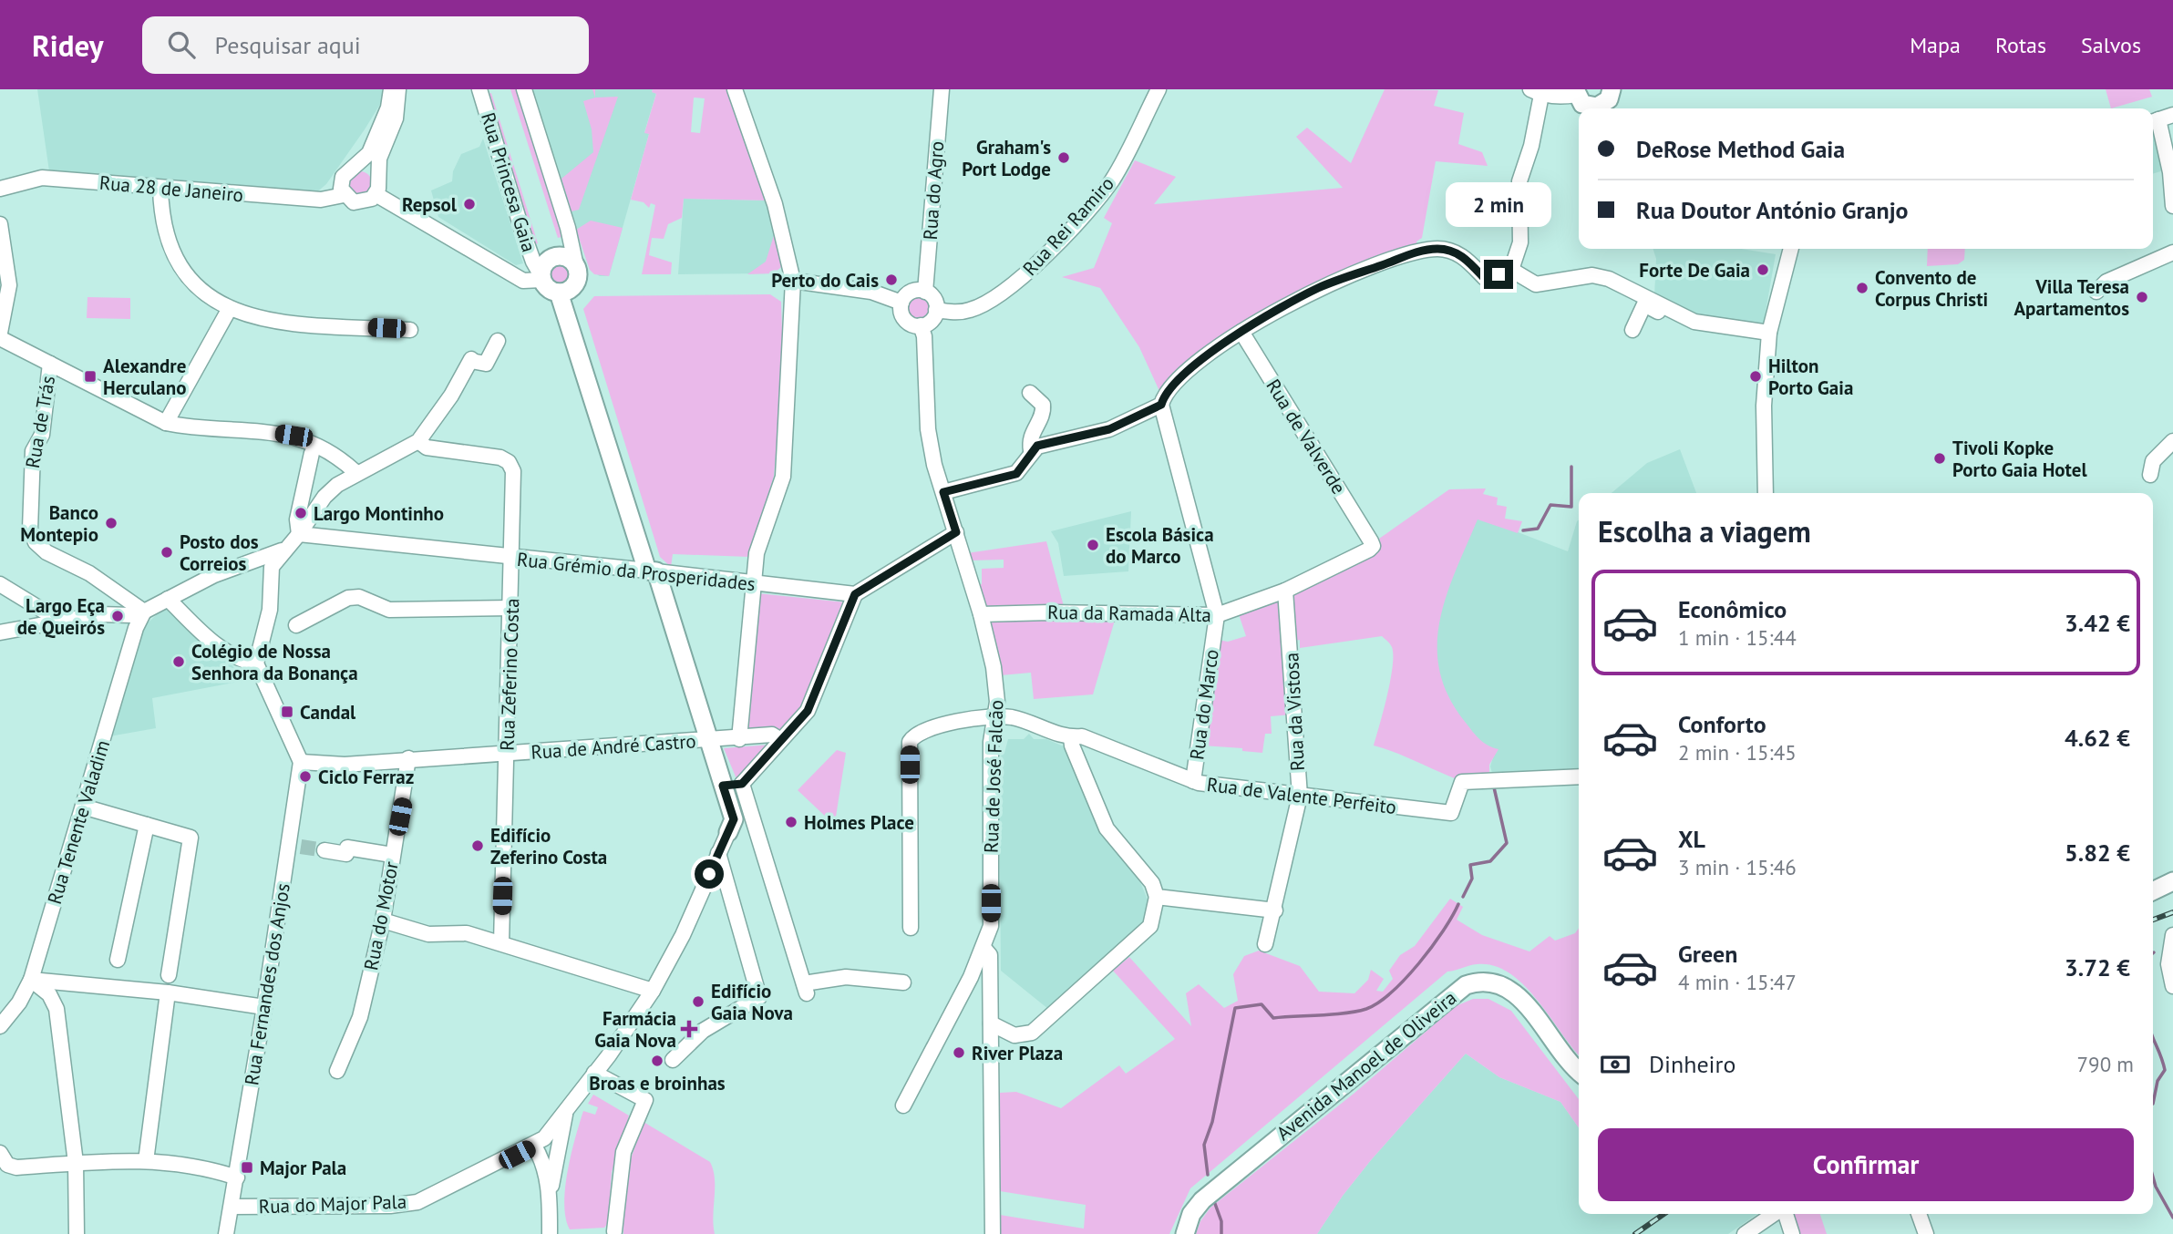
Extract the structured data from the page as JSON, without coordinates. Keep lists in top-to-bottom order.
{
  "streets": {
    "main road": ["Avenida Manoel de Oliveira"],
    "street": [
      "Rua Princesa Gaia",
      "Rua 28 de Janeiro",
      "Rua do Agro",
      "Rua Rei Ramiro",
      "Rua de Trás",
      "Rua de Valverde",
      "Rua Grémio da Prosperidades",
      "Rua da Ramada Alta",
      "Rua Zeferino Costa",
      "Rua do Marco",
      "Rua da Vistosa",
      "Rua de André Castro",
      "Rua de José Falcão",
      "Rua de Valente Perfeito",
      "Rua Tenente Valadim",
      "Rua do Motor",
      "Rua Fernandes dos Anjos",
      "Rua do Major Pala"
    ]
  },
  "crossings": [
    ["Rua do Agro", "Rua Rei Ramiro"],
    ["Rua do Agro", "Rua de José Falcão"],
    ["Rua Rei Ramiro", "Rua de José Falcão"],
    ["Rua de Trás", "Rua Tenente Valadim"],
    ["Rua de Valverde", "Rua da Ramada Alta"],
    ["Rua Grémio da Prosperidades", "Rua Zeferino Costa"],
    ["Rua da Ramada Alta", "Rua do Marco"],
    ["Rua da Ramada Alta", "Rua da Vistosa"],
    ["Rua da Ramada Alta", "Rua de José Falcão"],
    ["Rua Zeferino Costa", "Rua de André Castro"],
    ["Rua do Marco", "Rua de Valente Perfeito"],
    ["Rua da Vistosa", "Rua de Valente Perfeito"],
    ["Rua de André Castro", "Rua do Motor"],
    ["Rua de André Castro", "Rua Fernandes dos Anjos"],
    ["Rua de José Falcão", "Rua de Valente Perfeito"],
    ["Rua Fernandes dos Anjos", "Rua do Major Pala"]
  ],
  "places": {
    "other": [
      "Graham's Port Lodge",
      "Repsol",
      "Forte De Gaia",
      "Perto do Cais",
      "Convento de Corpus Christi",
      "Villa Teresa Apartamentos",
      "Hilton Porto Gaia",
      "Tivoli Kopke Porto Gaia Hotel",
      "Largo Montinho",
      "Banco Montepio",
      "Escola Básica do Marco",
      "Posto dos Correios",
      "Largo Eça de Queirós",
      "Colégio de Nossa Senhora da Bonança",
      "Ciclo Ferraz",
      "Holmes Place",
      "Edifício Zeferino Costa",
      "Edifício Gaia Nova",
      "River Plaza",
      "Broas e broinhas"
    ],
    "transit": ["Alexandre Herculano", "Candal", "Major Pala"],
    "health": ["Farmácia Gaia Nova"]
  },
  "page": {
    "header": "Ridey",
    "search": "Pesquisar aqui",
    "nav": ["Mapa", "Rotas", "Salvos"],
    "banner": ["DeRose Method Gaia", "Rua Doutor António Granjo"],
    "bubble": "2 min",
    "heading": "Escolha a viagem",
    "list": [
      {
        "name": "Econômico",
        "note": "1 min · 15:44",
        "value": "3.42 €"
      },
      {
        "name": "Conforto",
        "note": "2 min · 15:45",
        "value": "4.62 €"
      },
      {
        "name": "XL",
        "note": "3 min · 15:46",
        "value": "5.82 €"
      },
      {
        "name": "Green",
        "note": "4 min · 15:47",
        "value": "3.72 €"
      }
    ],
    "pay": ["Dinheiro", "790 m"],
    "buttons": "Confirmar"
  }
}
